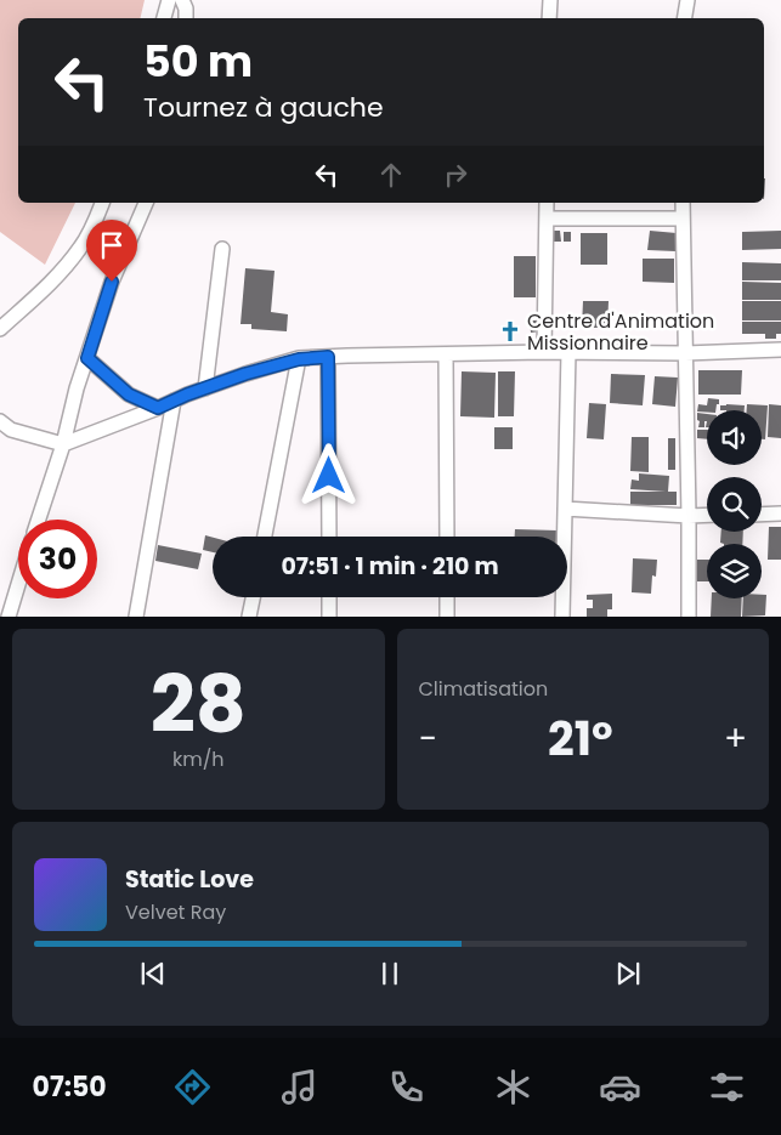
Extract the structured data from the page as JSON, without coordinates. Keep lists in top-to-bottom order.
{
  "places": {
    "church": ["Centre d'Animation Missionnaire"]
  },
  "page": {
    "turn": ["50 m", "Tournez à gauche"],
    "limit": "30",
    "trip": "07:51 · 1 min · 210 m",
    "tile": [
      ["28", "km/h"],
      "Climatisation"
    ],
    "heat": ["−", "21°", "+"],
    "song": ["Static Love", "Velvet Ray"],
    "tabs": "07:50"
  }
}
